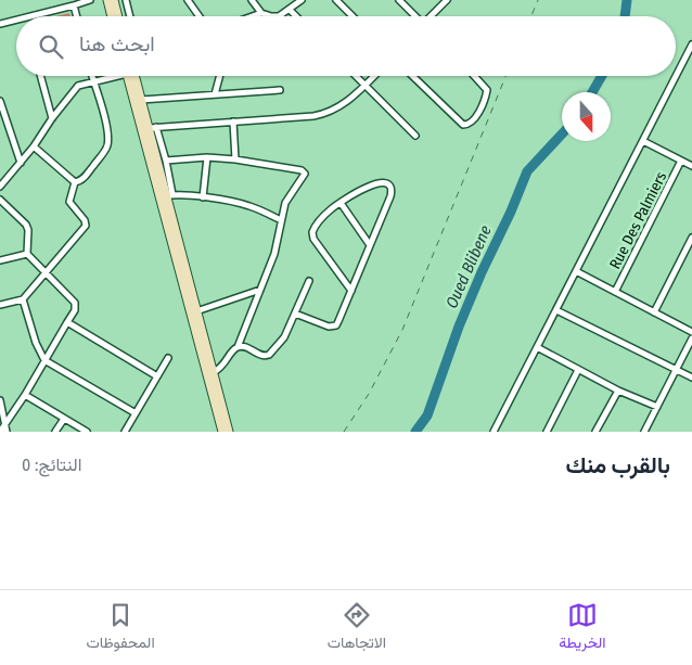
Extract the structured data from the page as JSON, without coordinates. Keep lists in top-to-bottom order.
{
  "streets": {
    "street": ["Rue Des Palmiers"]
  },
  "water": ["Oued Blibene"],
  "north": "bottom",
  "page": {
    "search": "ابحث هنا",
    "heading": ["بالقرب منك", "النتائج: 0"],
    "nav": ["الخريطة", "الاتجاهات", "المحفوظات"]
  }
}
